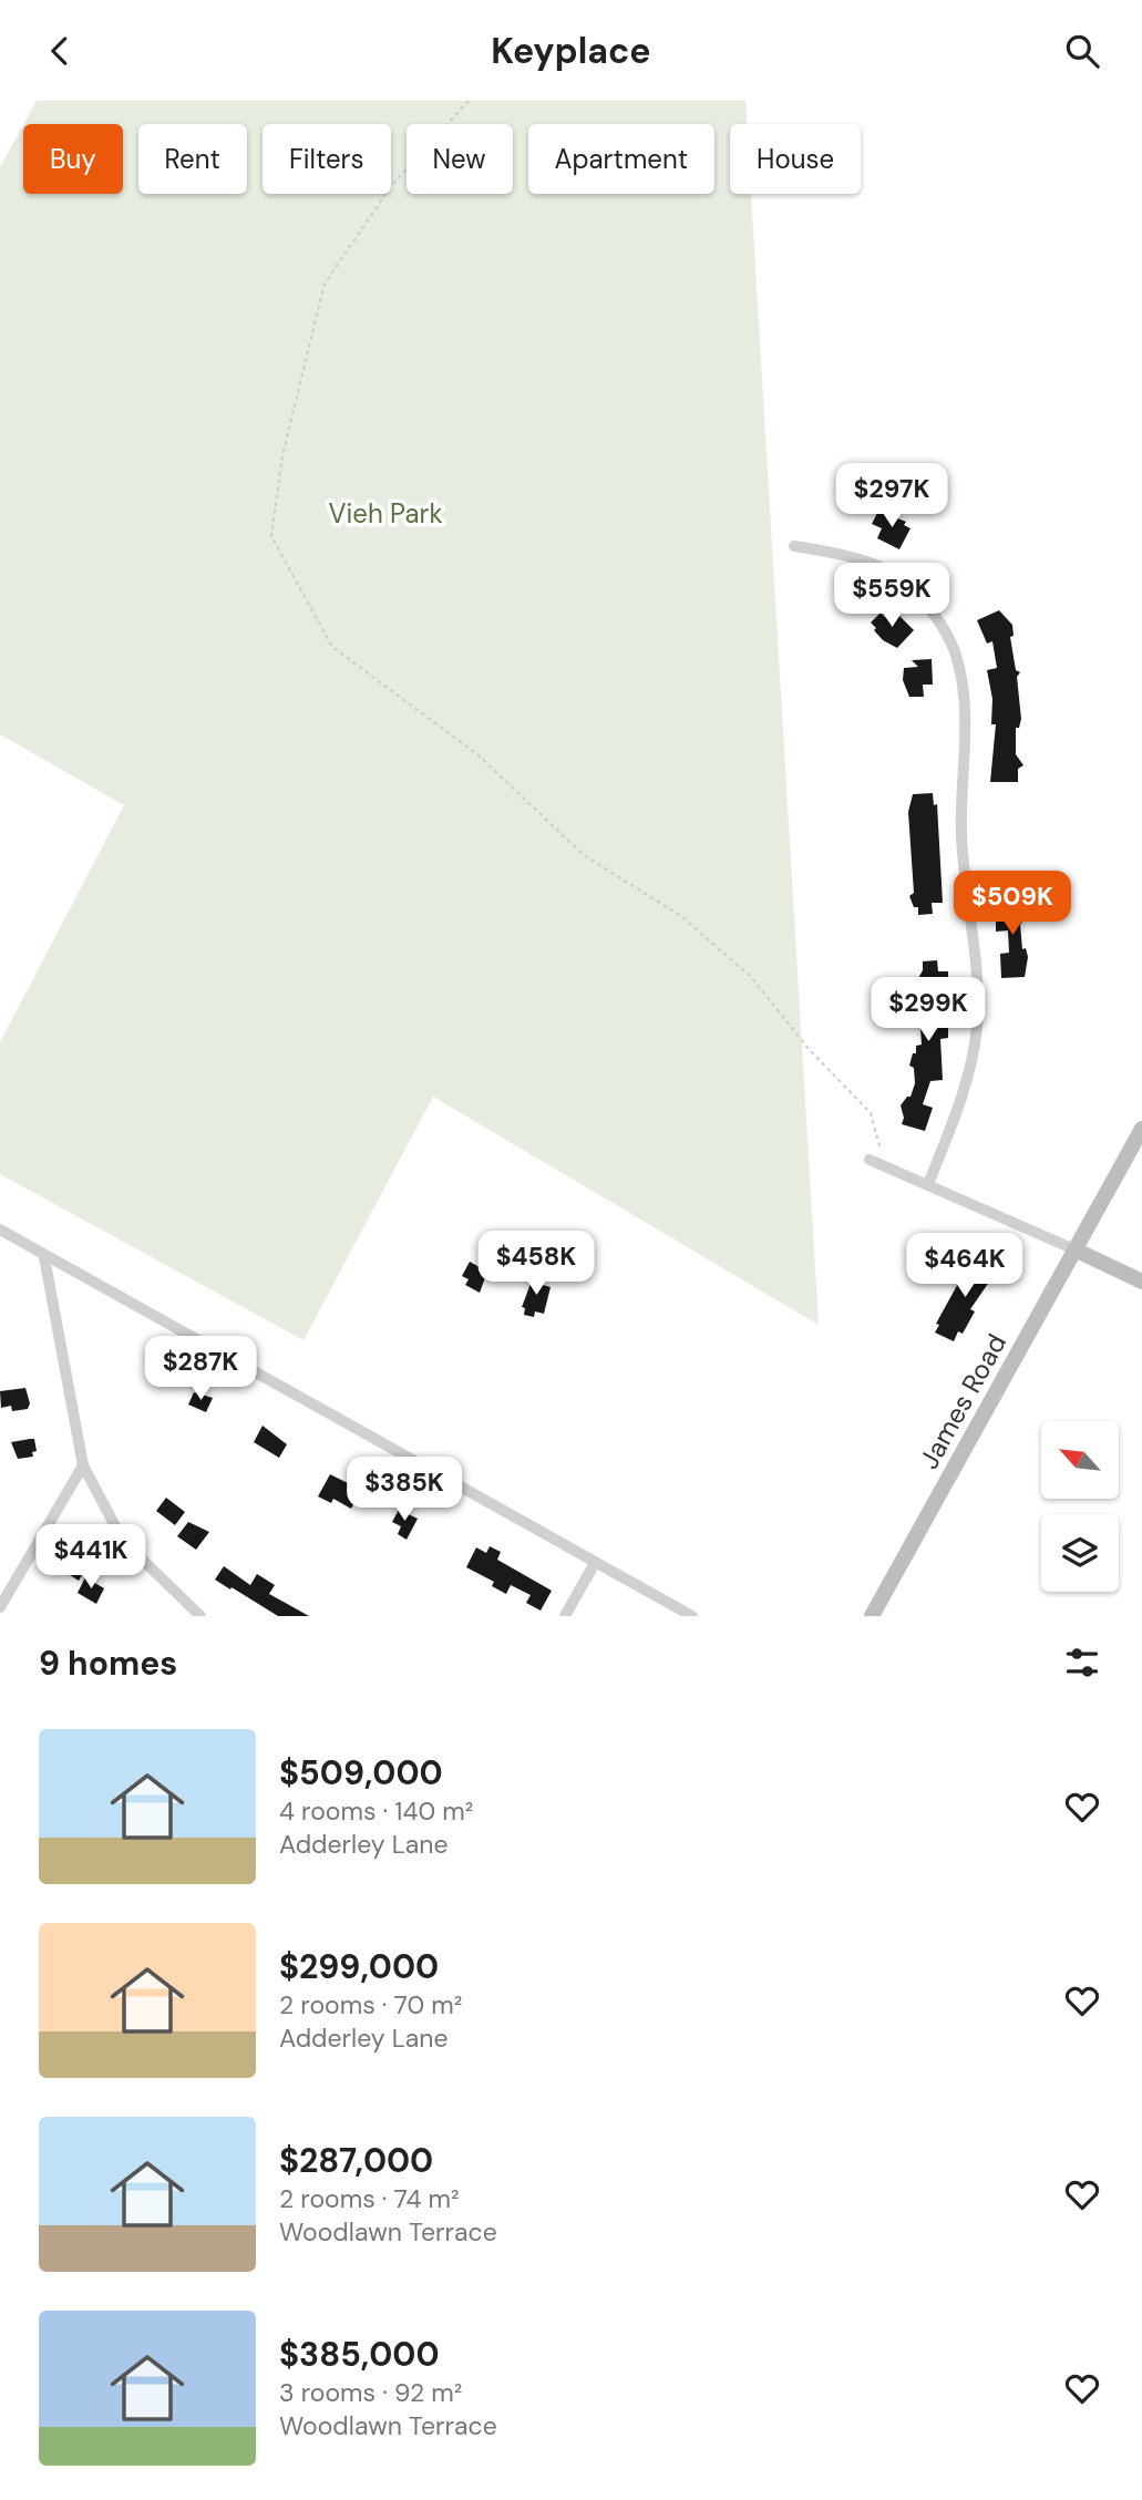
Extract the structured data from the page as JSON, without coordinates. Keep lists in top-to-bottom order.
{
  "streets": {
    "main road": ["James Road"]
  },
  "parks": ["Vieh Park"],
  "north": "top left",
  "page": {
    "header": "Keyplace",
    "chip": [
      "Buy",
      "Rent",
      "Filters",
      "New",
      "Apartment",
      "House"
    ],
    "price": [
      "$297K",
      "$559K",
      "$509K",
      "$299K",
      "$458K",
      "$464K",
      "$287K",
      "$385K",
      "$441K"
    ],
    "heading": "9 homes",
    "list": [
      {
        "name": "$509,000",
        "note": "4 rooms · 140 m² · Adderley Lane"
      },
      {
        "name": "$299,000",
        "note": "2 rooms · 70 m² · Adderley Lane"
      },
      {
        "name": "$287,000",
        "note": "2 rooms · 74 m² · Woodlawn Terrace"
      },
      {
        "name": "$385,000",
        "note": "3 rooms · 92 m² · Woodlawn Terrace"
      }
    ]
  }
}
